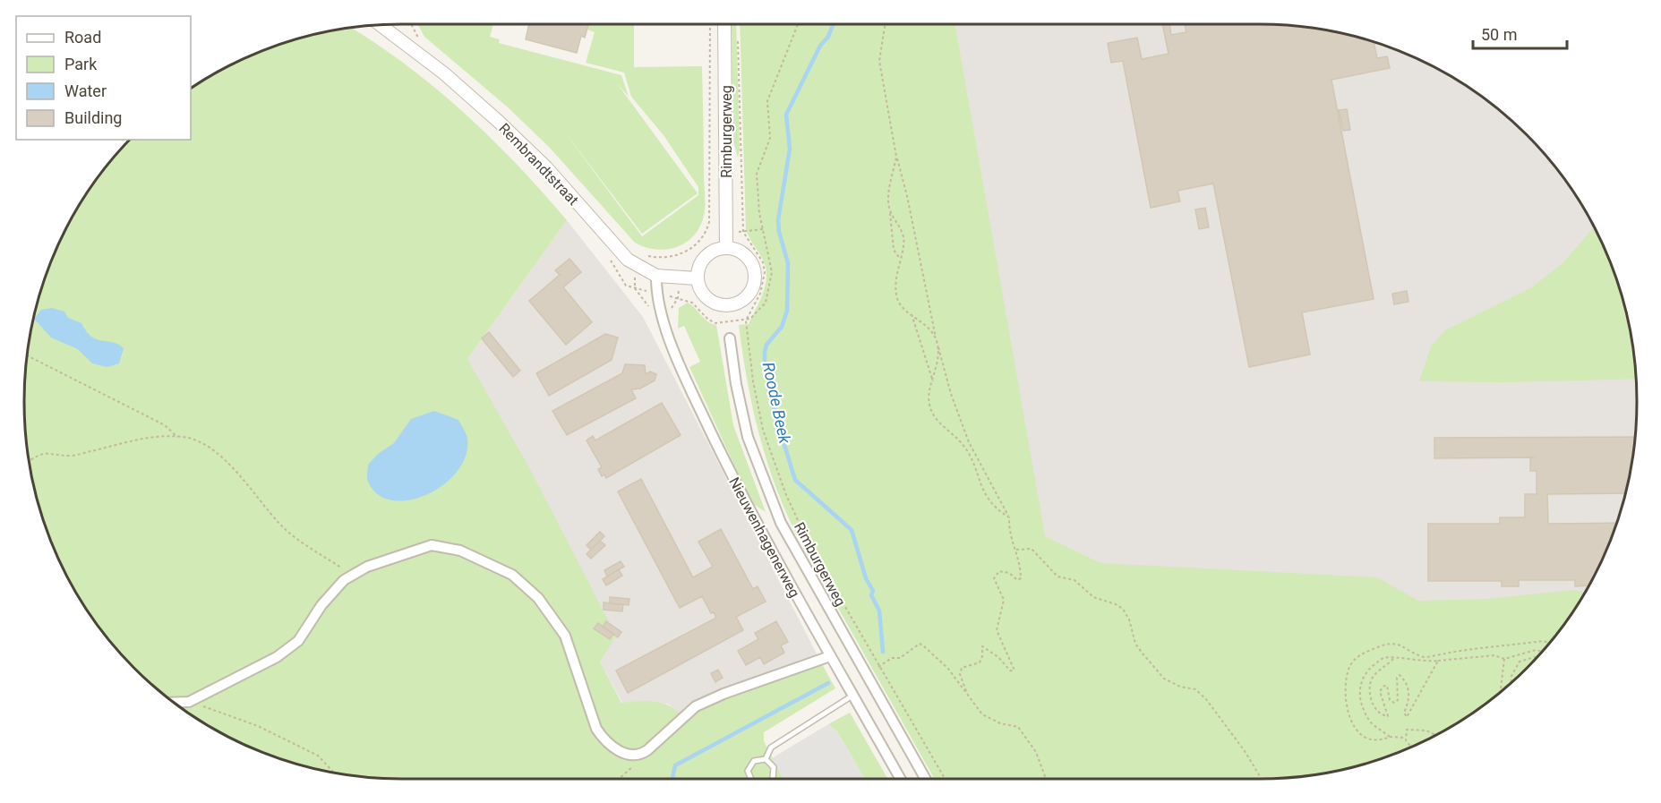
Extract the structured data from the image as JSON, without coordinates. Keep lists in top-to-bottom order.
{
  "streets": {
    "street": ["Rimburgerweg", "Rembrandtstraat", "Nieuwenhagenerweg"]
  },
  "crossings": [
    ["Rimburgerweg", "Rembrandtstraat"],
    ["Rembrandtstraat", "Nieuwenhagenerweg"]
  ],
  "water": ["Roode Beek"],
  "legend": [
    "Road",
    "Park",
    "Water",
    "Building"
  ],
  "scale_bar": "50 m"
}
